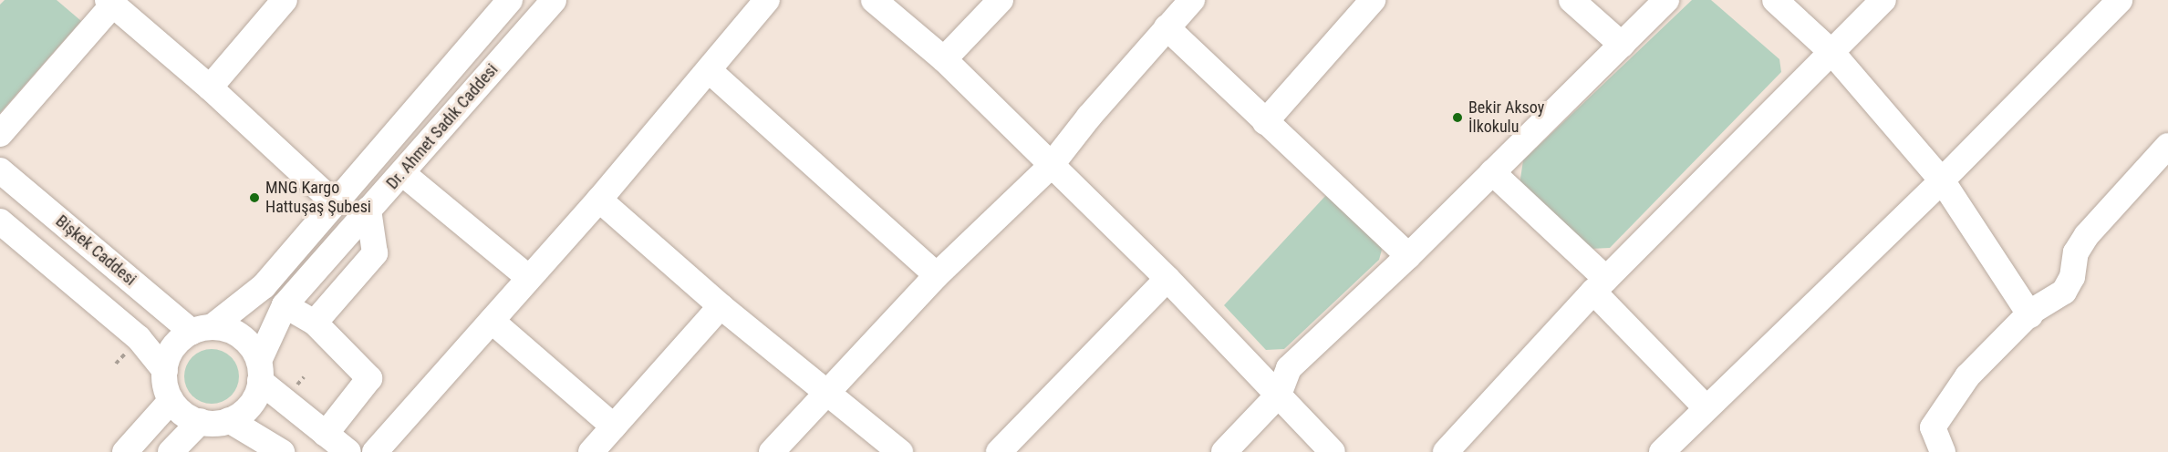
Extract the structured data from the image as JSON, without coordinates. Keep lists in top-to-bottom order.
{
  "streets": {
    "street": ["Dr. Ahmet Sadık Caddesi", "Bişkek Caddesi"]
  },
  "crossings": [
    ["Dr. Ahmet Sadık Caddesi", "Bişkek Caddesi"]
  ],
  "places": ["Bekir Aksoy İlkokulu", "MNG Kargo Hattuşaş Şubesi"]
}
